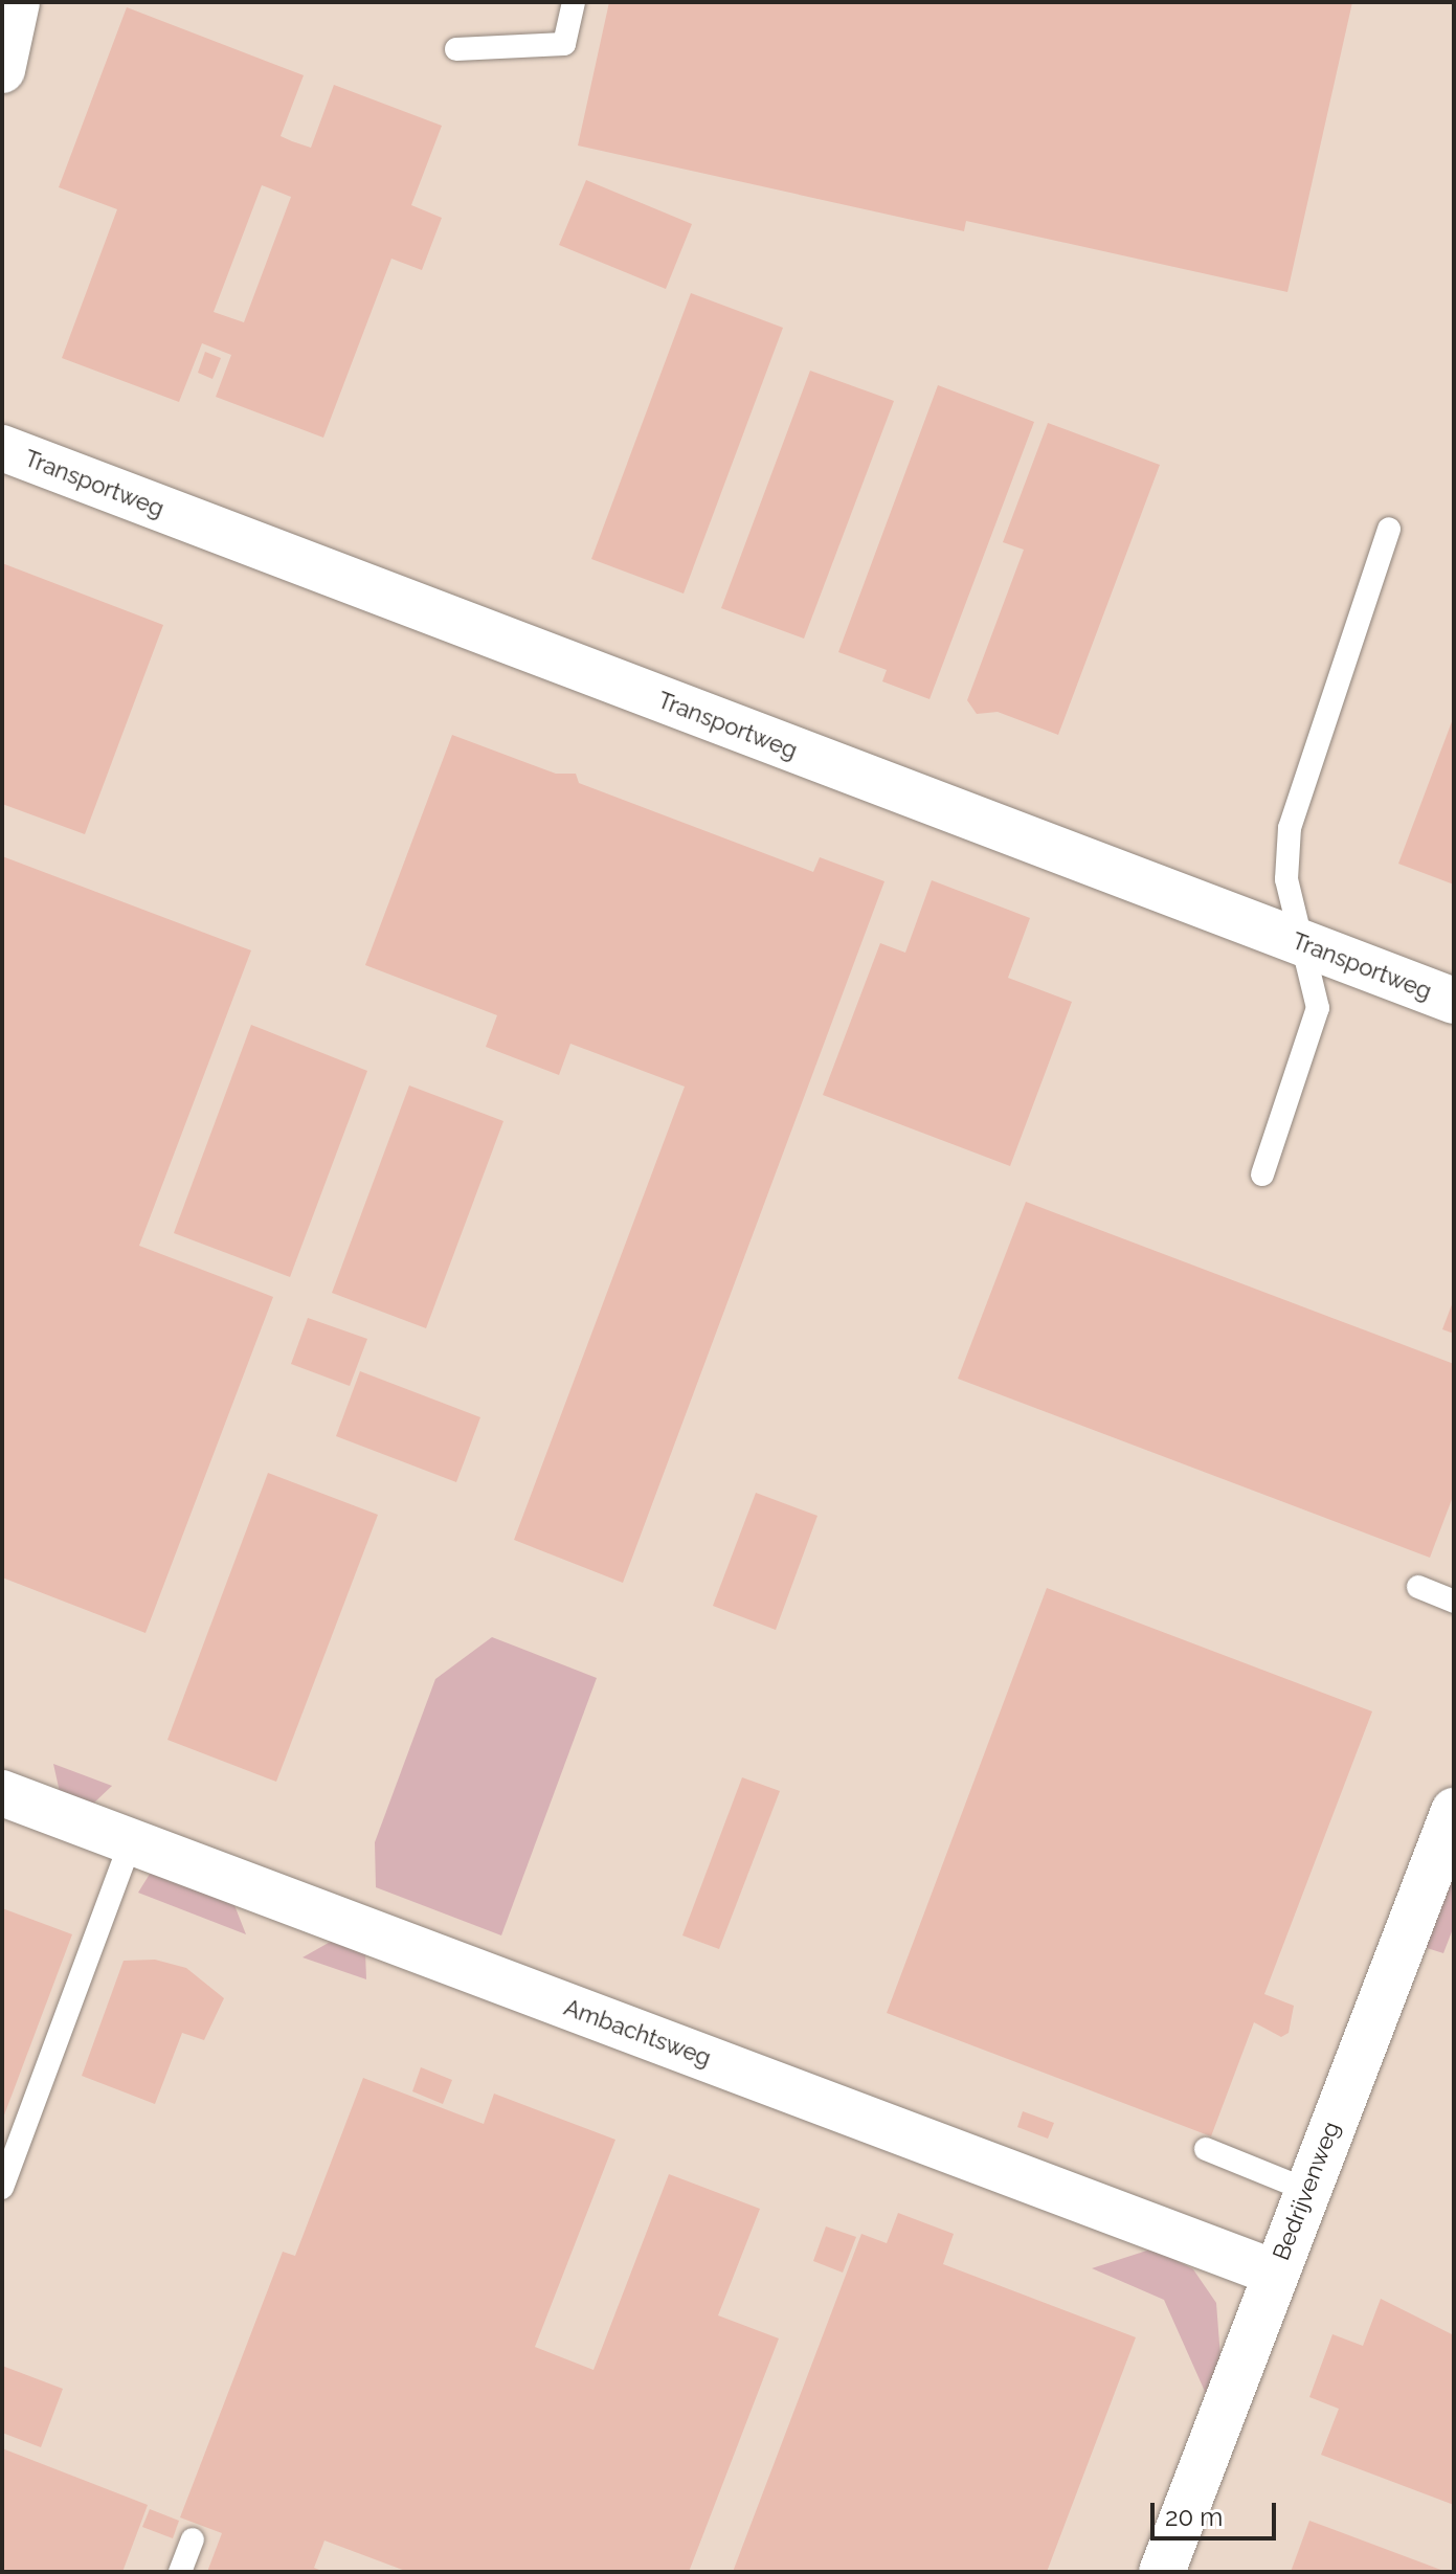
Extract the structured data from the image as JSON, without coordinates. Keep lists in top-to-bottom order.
{
  "streets": {
    "street": ["Transportweg", "Ambachtsweg", "Bedrijvenweg"]
  },
  "crossings": [
    ["Ambachtsweg", "Bedrijvenweg"]
  ],
  "scale_bar": "20 m"
}
